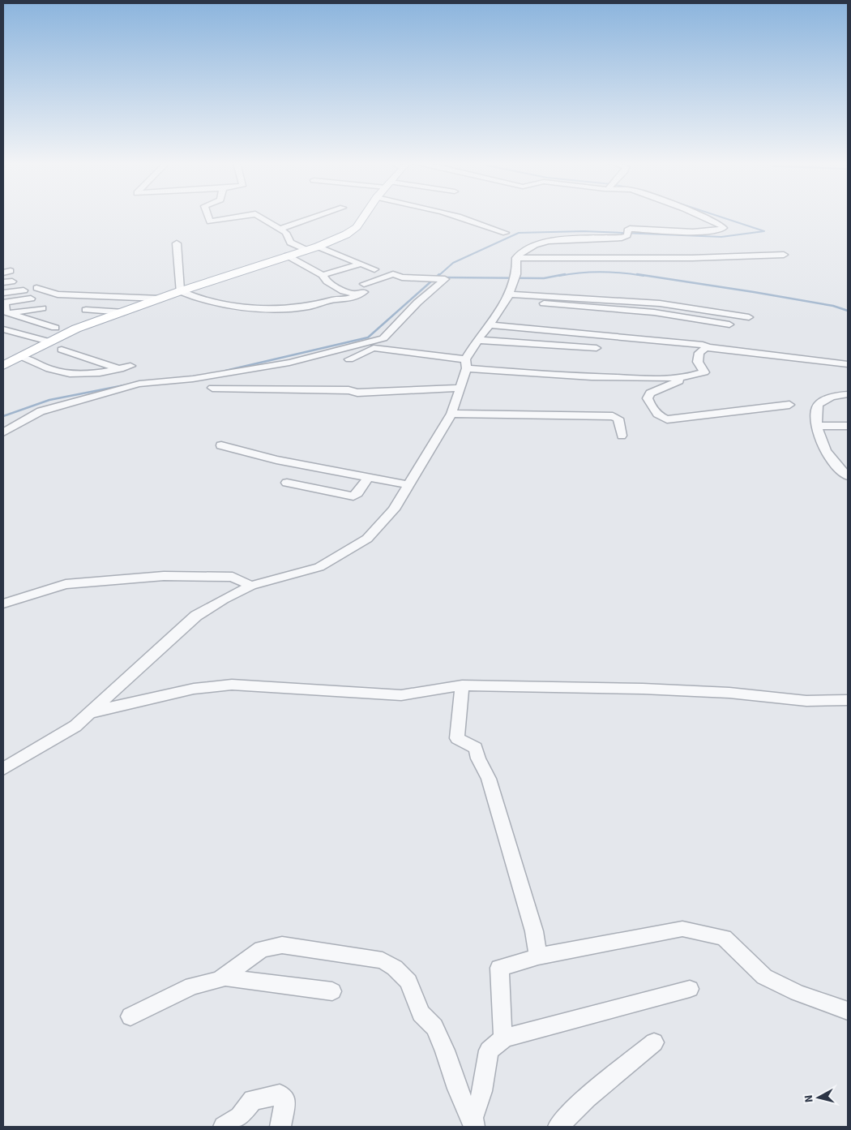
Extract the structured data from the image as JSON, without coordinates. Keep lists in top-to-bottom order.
{
  "north": "left"
}
